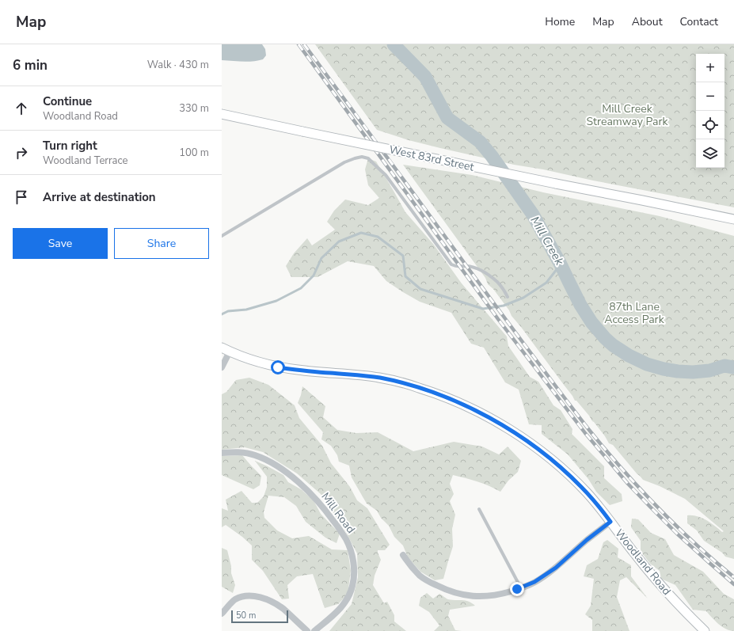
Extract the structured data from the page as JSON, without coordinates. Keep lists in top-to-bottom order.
{
  "streets": {
    "main road": ["West 83rd Street", "Woodland Road"],
    "street": ["Mill Road"]
  },
  "water": ["Mill Creek"],
  "parks": ["Mill Creek Streamway Park", "87th Lane Access Park"],
  "scale_bar": "50 m",
  "page": {
    "header": "Map",
    "nav": [
      "Home",
      "Map",
      "About",
      "Contact"
    ],
    "heading": ["6 min", "Walk · 430 m"],
    "map_buttons": ["+", "−"],
    "list": [
      ["Continue", "Woodland Road", "330 m"],
      ["Turn right", "Woodland Terrace", "100 m"],
      "Arrive at destination"
    ],
    "buttons": ["Save", "Share"],
    "scale": "50 m"
  }
}
